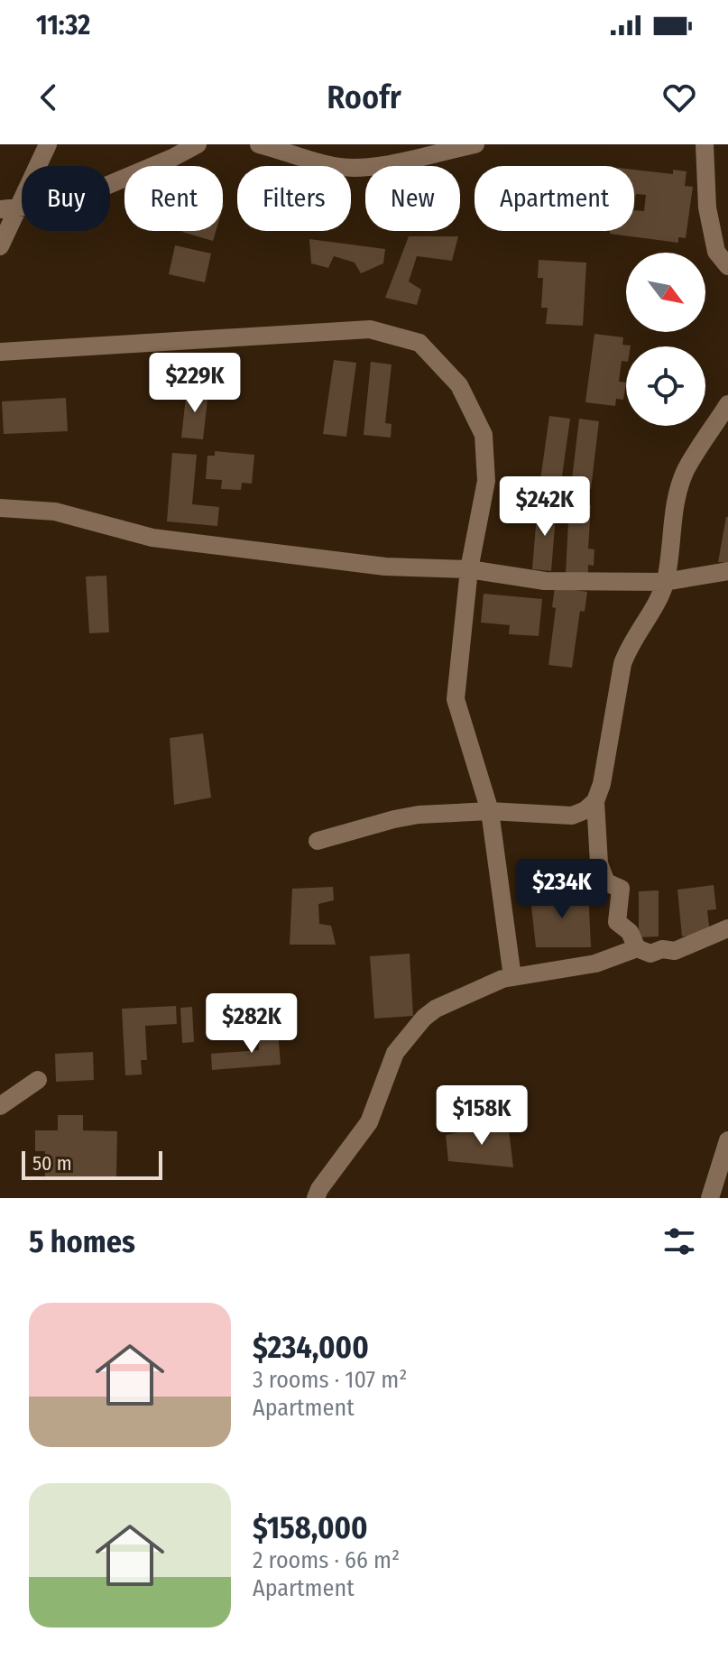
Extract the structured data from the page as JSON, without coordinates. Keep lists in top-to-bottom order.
{
  "scale_bar": "50 m",
  "north": "bottom right",
  "page": {
    "status": "11:32",
    "header": "Roofr",
    "chip": [
      "Buy",
      "Rent",
      "Filters",
      "New",
      "Apartment"
    ],
    "price": [
      "$229K",
      "$242K",
      "$234K",
      "$282K",
      "$158K"
    ],
    "scale": "50 m",
    "heading": "5 homes",
    "list": [
      {
        "name": "$234,000",
        "note": "3 rooms · 107 m² · Apartment"
      },
      {
        "name": "$158,000",
        "note": "2 rooms · 66 m² · Apartment"
      }
    ]
  }
}
